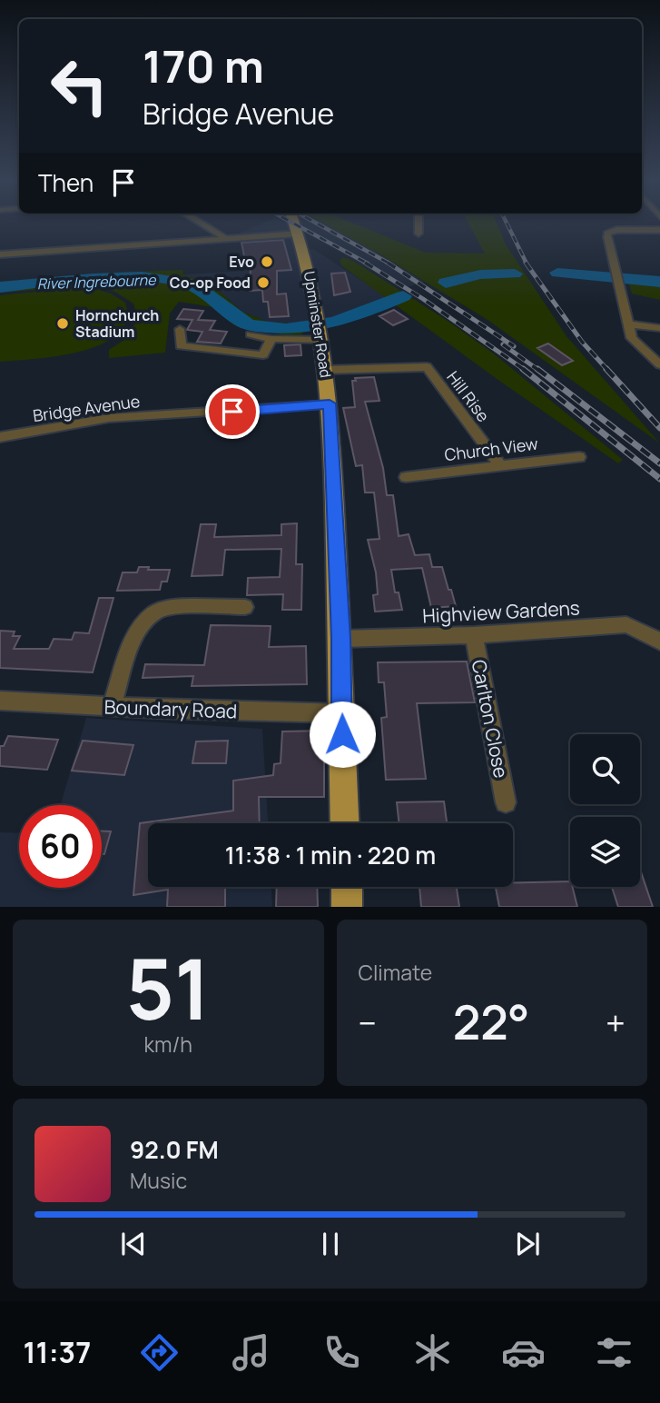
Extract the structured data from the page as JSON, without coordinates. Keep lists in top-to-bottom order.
{
  "streets": {
    "main road": ["Upminster Road"],
    "street": [
      "Hill Rise",
      "Bridge Avenue",
      "Church View",
      "Highview Gardens",
      "Boundary Road",
      "Carlton Close"
    ]
  },
  "crossings": [
    ["Upminster Road", "Hill Rise"],
    ["Upminster Road", "Bridge Avenue"],
    ["Upminster Road", "Highview Gardens"],
    ["Upminster Road", "Boundary Road"],
    ["Hill Rise", "Church View"],
    ["Highview Gardens", "Carlton Close"]
  ],
  "water": ["River Ingrebourne"],
  "places": ["Evo", "Co-op Food", "Hornchurch Stadium"],
  "page": {
    "turn": ["170 m", "Bridge Avenue"],
    "then": "Then",
    "limit": "60",
    "trip": "11:38 · 1 min · 220 m",
    "tile": [
      ["51", "km/h"],
      "Climate"
    ],
    "heat": ["−", "22°", "+"],
    "song": ["92.0 FM", "Music"],
    "tabs": "11:37"
  }
}
